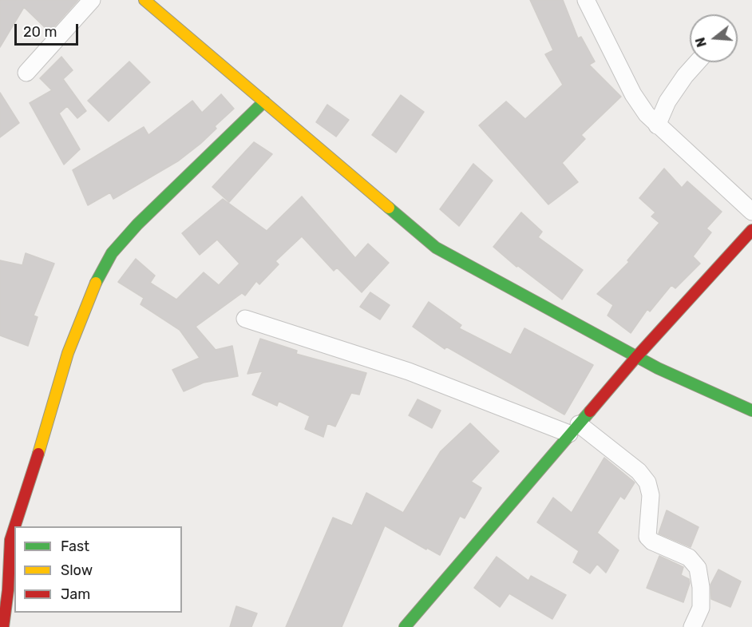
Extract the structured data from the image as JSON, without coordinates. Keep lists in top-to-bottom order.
{
  "legend": ["Fast", "Slow", "Jam"],
  "scale_bar": "20 m",
  "north": "left"
}
